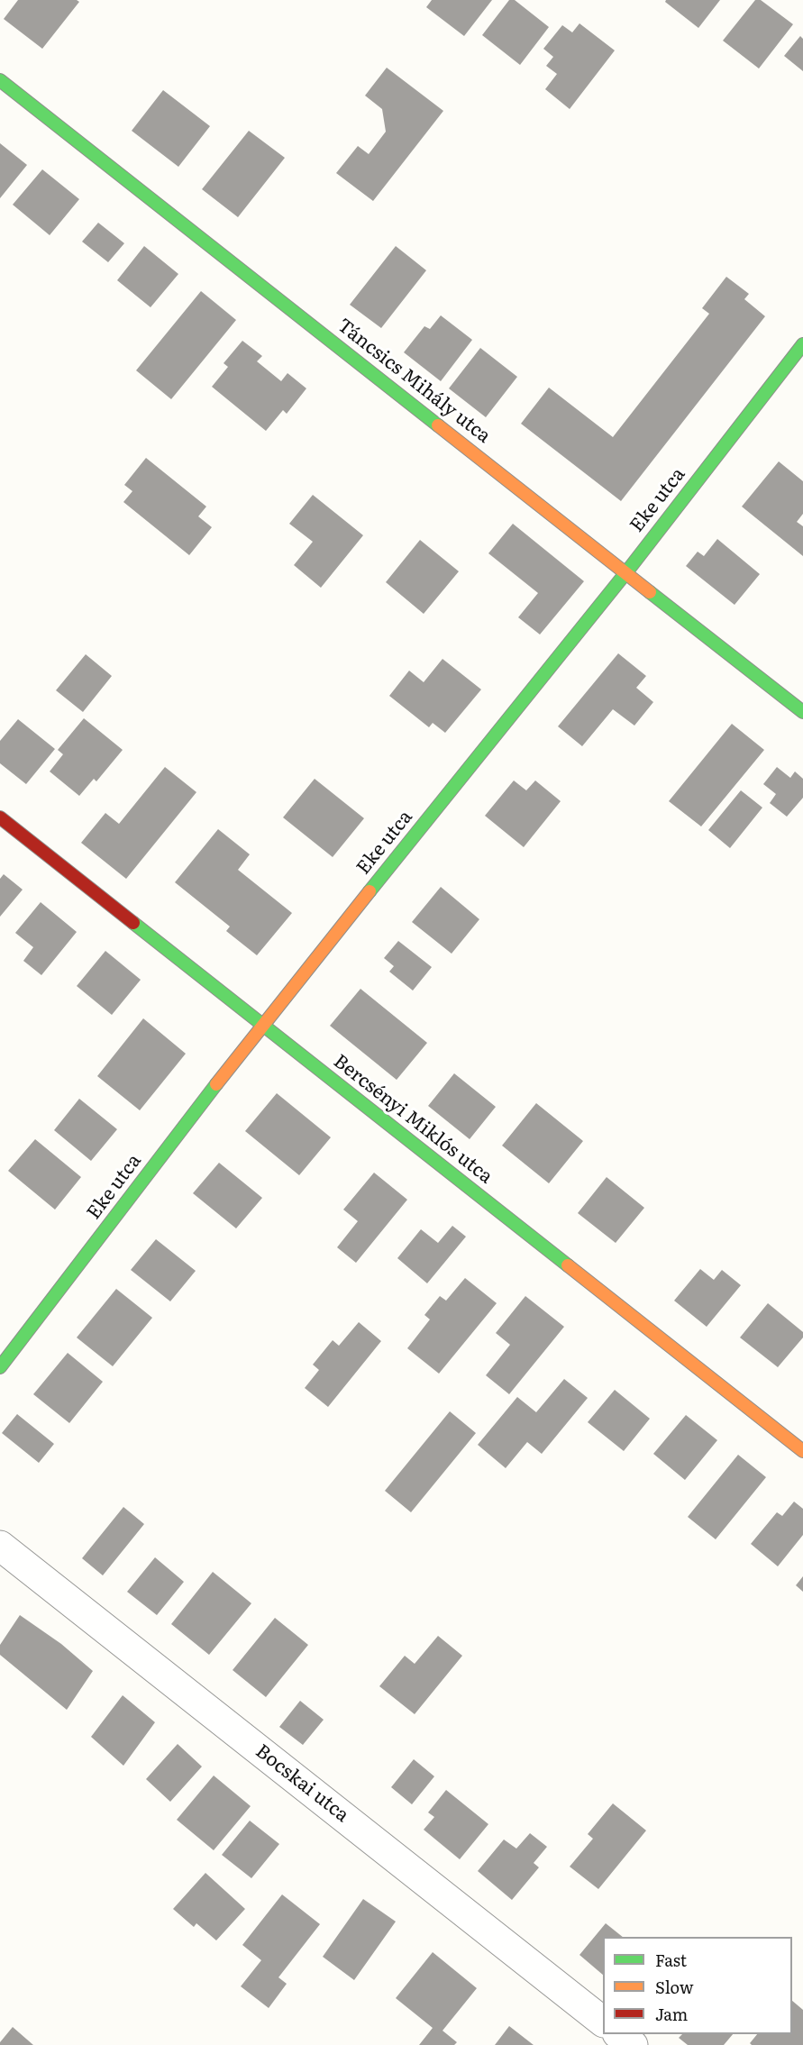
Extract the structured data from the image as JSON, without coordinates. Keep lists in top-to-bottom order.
{
  "streets": {
    "street": [
      "Táncsics Mihály utca",
      "Eke utca",
      "Bercsényi Miklós utca",
      "Bocskai utca"
    ]
  },
  "crossings": [
    ["Táncsics Mihály utca", "Eke utca"],
    ["Eke utca", "Bercsényi Miklós utca"]
  ],
  "legend": ["Fast", "Slow", "Jam"]
}
